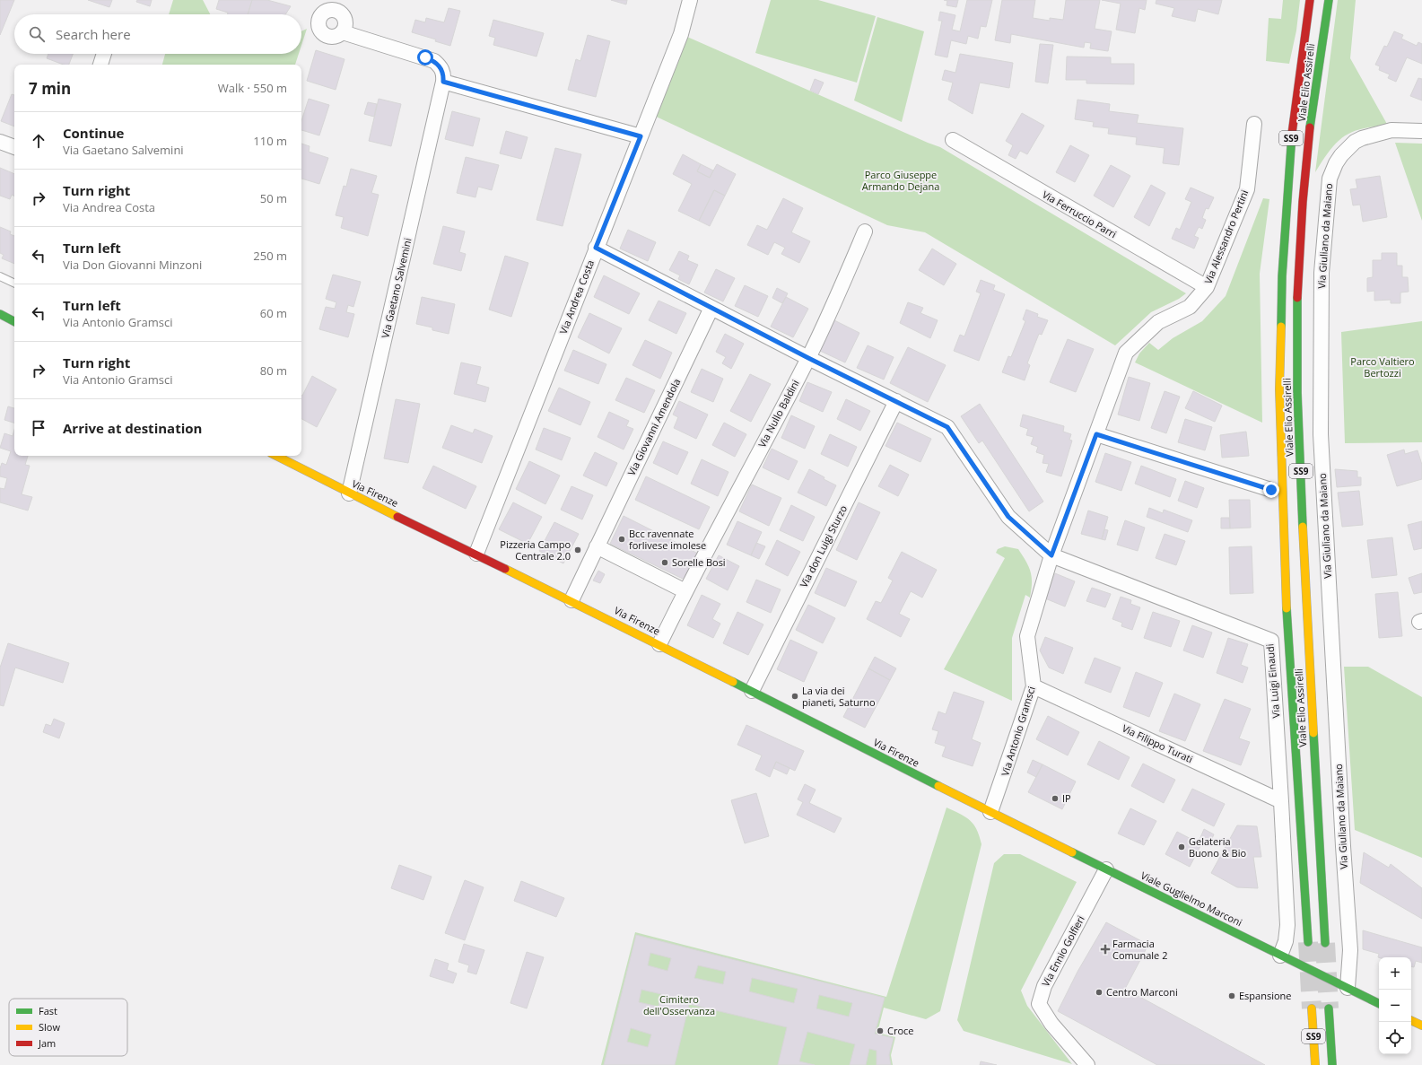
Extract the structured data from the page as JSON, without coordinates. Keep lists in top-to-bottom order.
{
  "streets": {
    "main road": [
      "Viale Elio Assirelli",
      "SS9",
      "Via Firenze",
      "Viale Guglielmo Marconi"
    ],
    "street": [
      "Via Ferruccio Parri",
      "Via Giuliano da Maiano",
      "Via Alessandro Pertini",
      "Via Gaetano Salvemini",
      "Via Andrea Costa",
      "Via Nullo Baldini",
      "Via Giovanni Amendola",
      "Via don Luigi Sturzo",
      "Via Luigi Einaudi",
      "Via Antonio Gramsci",
      "Via Filippo Turati",
      "Via Ennio Golfieri"
    ]
  },
  "crossings": [
    ["Via Ferruccio Parri", "Via Alessandro Pertini"],
    ["Via Giuliano da Maiano", "Viale Guglielmo Marconi"],
    ["Via Alessandro Pertini", "Via Antonio Gramsci"],
    ["Via Gaetano Salvemini", "Via Firenze"],
    ["Via Andrea Costa", "Via Firenze"],
    ["Via Nullo Baldini", "Via Firenze"],
    ["Via Giovanni Amendola", "Via Firenze"],
    ["Via Firenze", "Via don Luigi Sturzo"],
    ["Via Firenze", "Via Antonio Gramsci"],
    ["Via Firenze", "Viale Guglielmo Marconi"],
    ["Via Luigi Einaudi", "Via Antonio Gramsci"],
    ["Via Luigi Einaudi", "Via Filippo Turati"],
    ["Via Luigi Einaudi", "Viale Guglielmo Marconi"],
    ["Via Antonio Gramsci", "Via Filippo Turati"],
    ["Via Antonio Gramsci", "Viale Guglielmo Marconi"],
    ["Viale Guglielmo Marconi", "Via Ennio Golfieri"]
  ],
  "parks": ["Parco Giuseppe Armando Dejana", "Parco Valtiero Bertozzi", "Cimitero dell'Osservanza"],
  "places": {
    "other": [
      "Bcc ravennate forlivese imolese",
      "Pizzeria Campo Centrale 2.0",
      "Sorelle Bosi",
      "La via dei pianeti, Saturno",
      "IP",
      "Gelateria Buono & Bio",
      "Centro Marconi",
      "Espansione",
      "Croce"
    ],
    "health": ["Farmacia Comunale 2"]
  },
  "legend": ["Fast", "Slow", "Jam"],
  "page": {
    "search": "Search here",
    "heading": ["7 min", "Walk · 550 m"],
    "list": [
      ["Continue", "Via Gaetano Salvemini", "110 m"],
      ["Turn right", "Via Andrea Costa", "50 m"],
      ["Turn left", "Via Don Giovanni Minzoni", "250 m"],
      ["Turn left", "Via Antonio Gramsci", "60 m"],
      ["Turn right", "Via Antonio Gramsci", "80 m"],
      "Arrive at destination"
    ],
    "map_buttons": ["+", "−"]
  }
}
